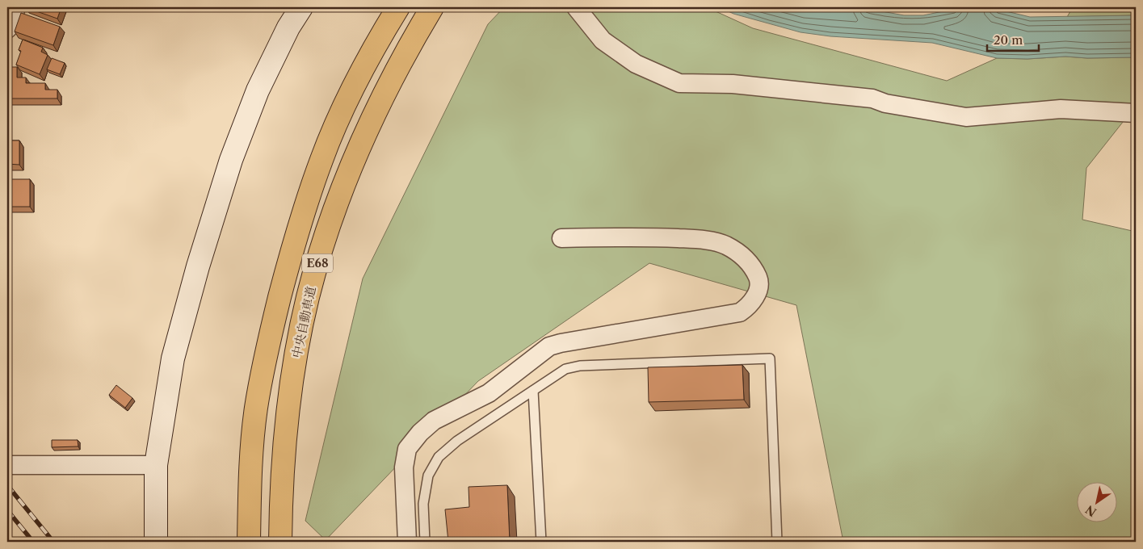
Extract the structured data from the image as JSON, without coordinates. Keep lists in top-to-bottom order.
{
  "streets": {
    "highway": ["E68", "中央自動車道"]
  },
  "scale_bar": "20 m",
  "north": "bottom left"
}
